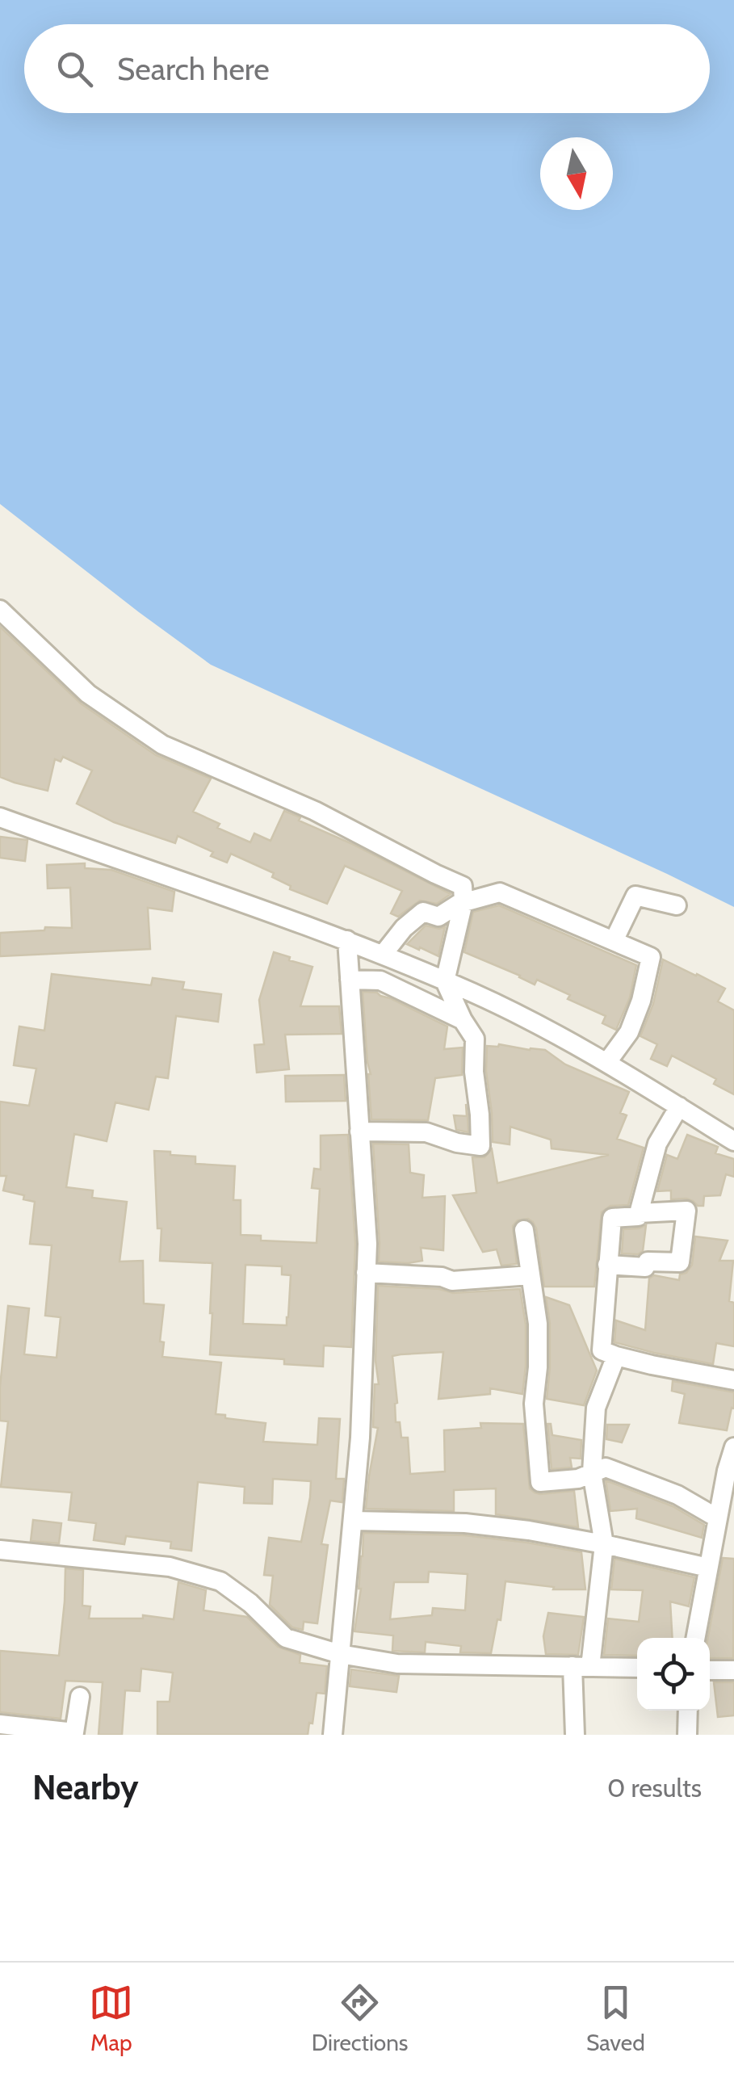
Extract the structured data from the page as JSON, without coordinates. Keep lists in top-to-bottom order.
{
  "north": "bottom",
  "page": {
    "search": "Search here",
    "heading": ["Nearby", "0 results"],
    "nav": ["Map", "Directions", "Saved"]
  }
}
